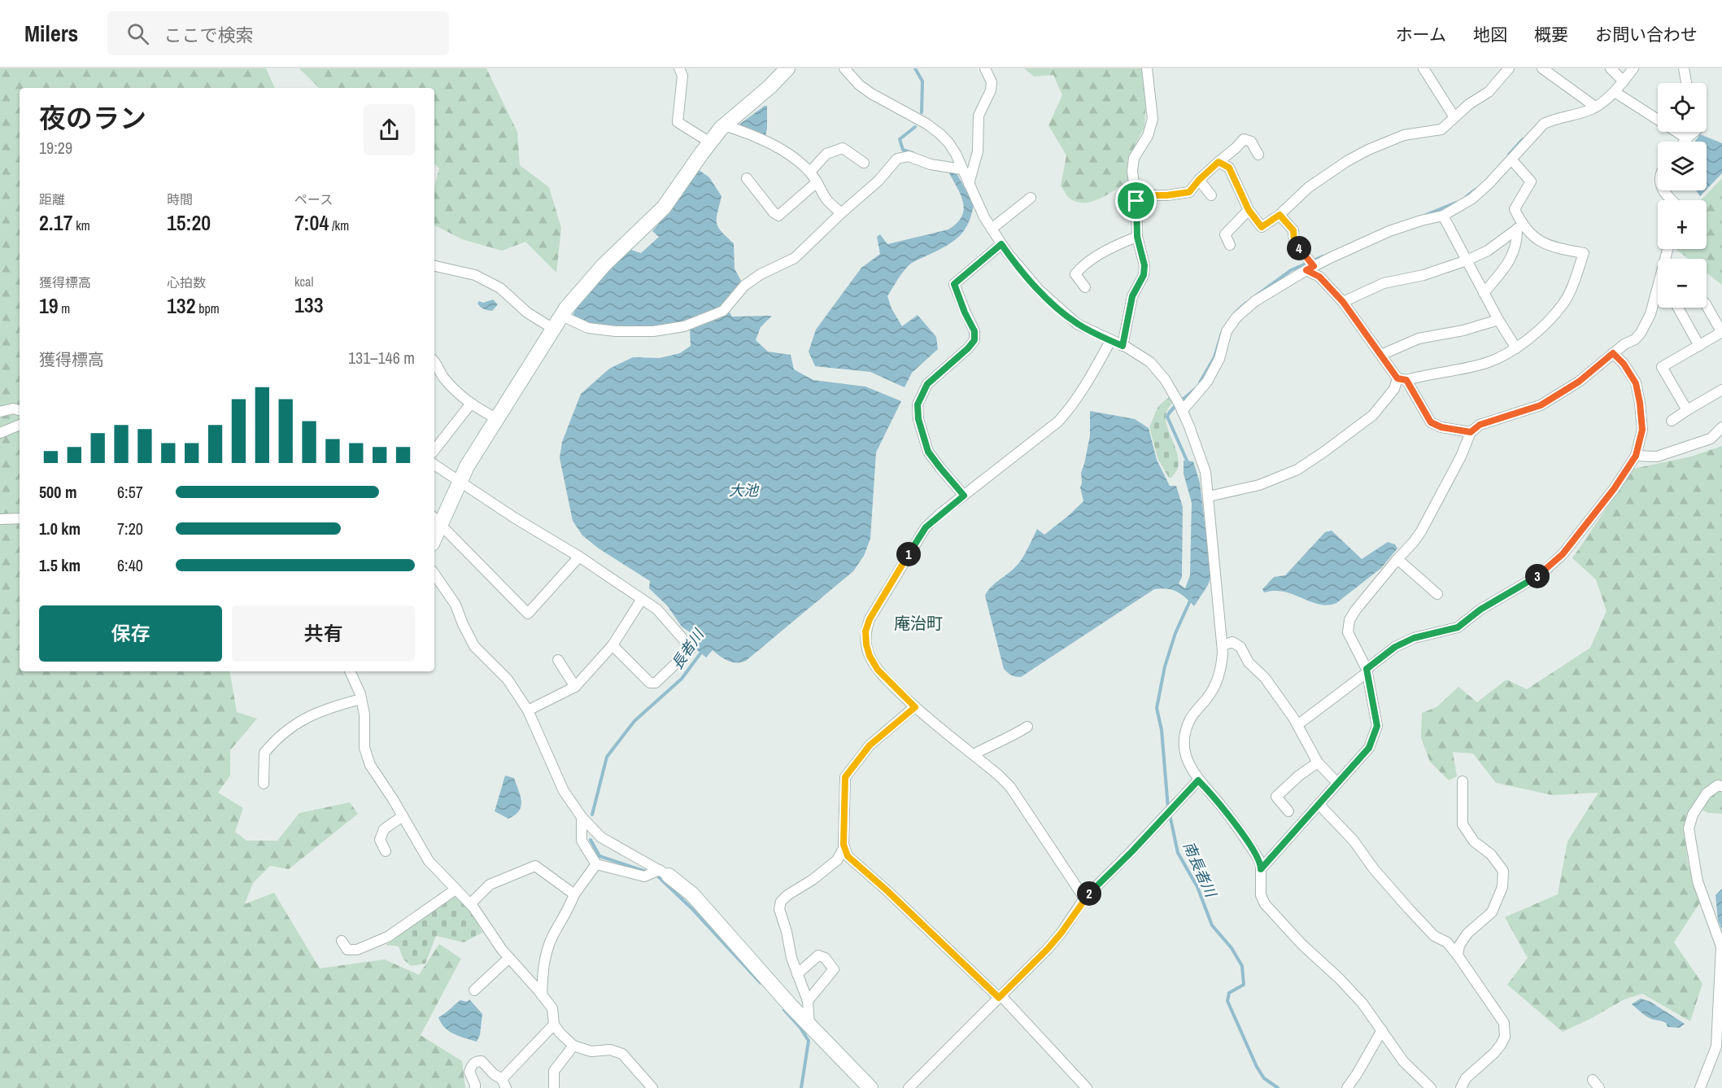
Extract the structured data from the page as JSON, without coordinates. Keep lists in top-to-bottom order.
{
  "districts": ["庵治町"],
  "water": ["大池", "長者川", "南長者川"],
  "page": {
    "header": "Milers",
    "search": "ここで検索",
    "nav": [
      "ホーム",
      "地図",
      "概要",
      "お問い合わせ"
    ],
    "map_buttons": ["+", "−"],
    "heading": ["夜のラン", "19:29"],
    "stats": [
      ["距離", "2.17 km"],
      ["時間", "15:20"],
      ["ペース", "7:04 /km"],
      ["獲得標高", "19 m"],
      ["心拍数", "132 bpm"],
      ["kcal", "133"]
    ],
    "pins": [
      "4",
      "1",
      "3",
      "2"
    ],
    "chart": ["獲得標高", "131–146 m"],
    "list": [
      {
        "name": "500 m",
        "note": "6:57"
      },
      {
        "name": "1.0 km",
        "note": "7:20"
      },
      {
        "name": "1.5 km",
        "note": "6:40"
      }
    ],
    "buttons": ["保存", "共有"]
  }
}
